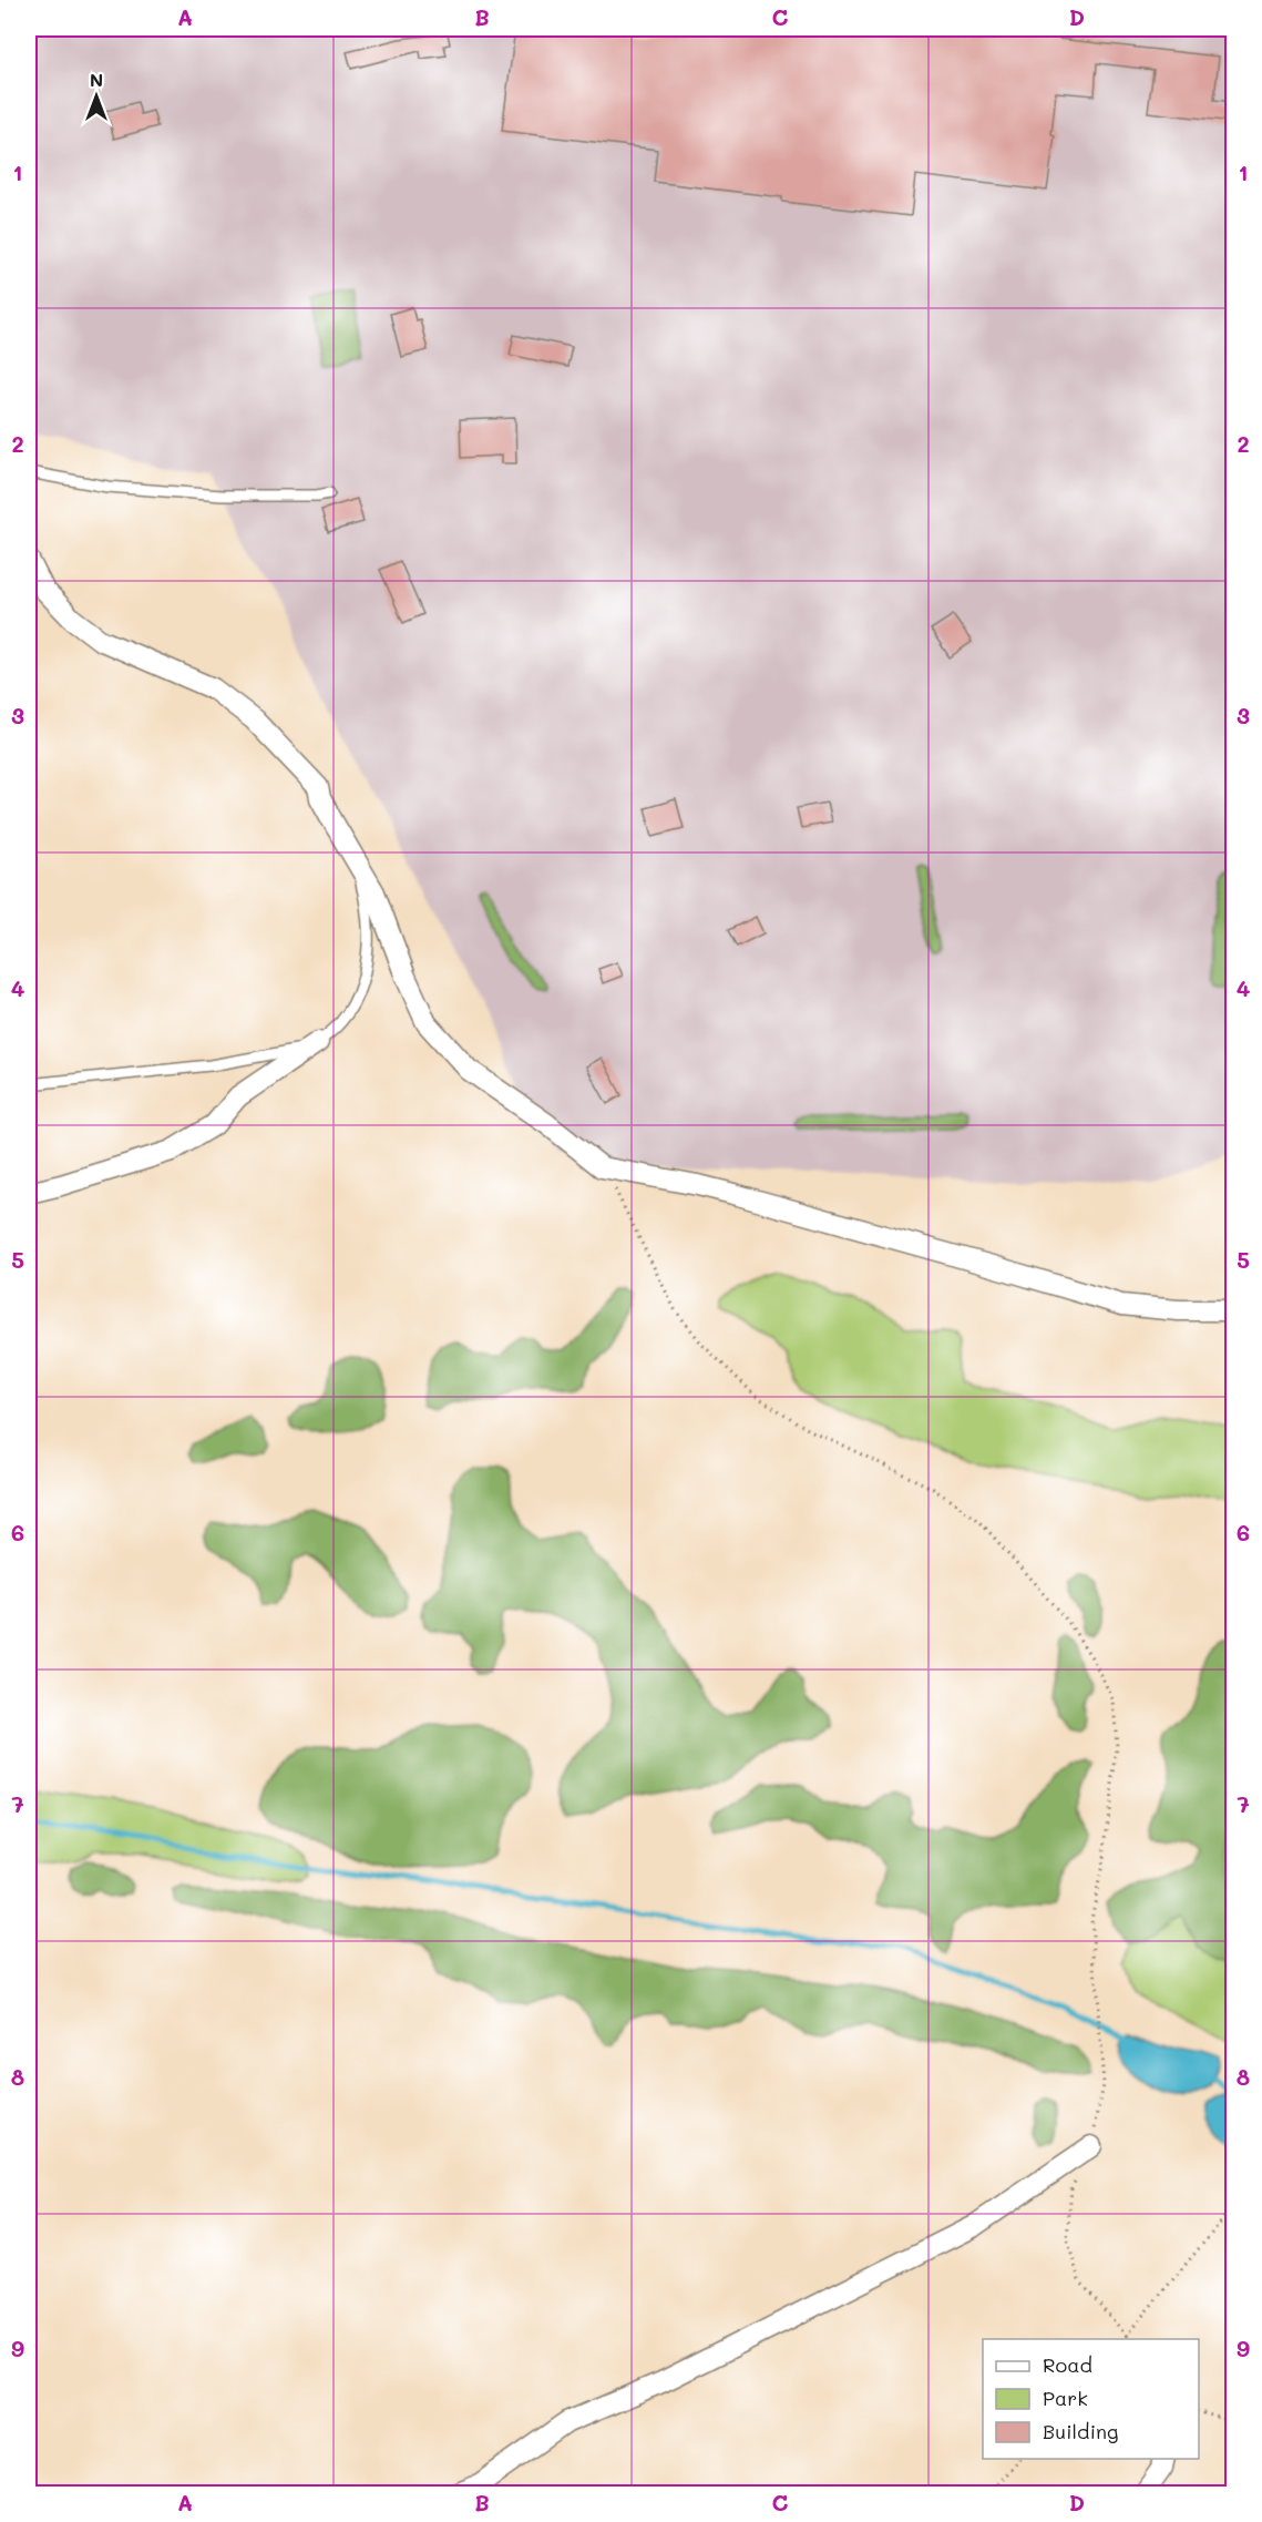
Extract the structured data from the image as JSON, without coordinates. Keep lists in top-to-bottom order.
{
  "legend": ["Road", "Park", "Building"],
  "north": "top",
  "grid": {
    "columns": [
      "A",
      "B",
      "C",
      "D"
    ],
    "rows": [
      "1",
      "2",
      "3",
      "4",
      "5",
      "6",
      "7",
      "8",
      "9"
    ]
  }
}
